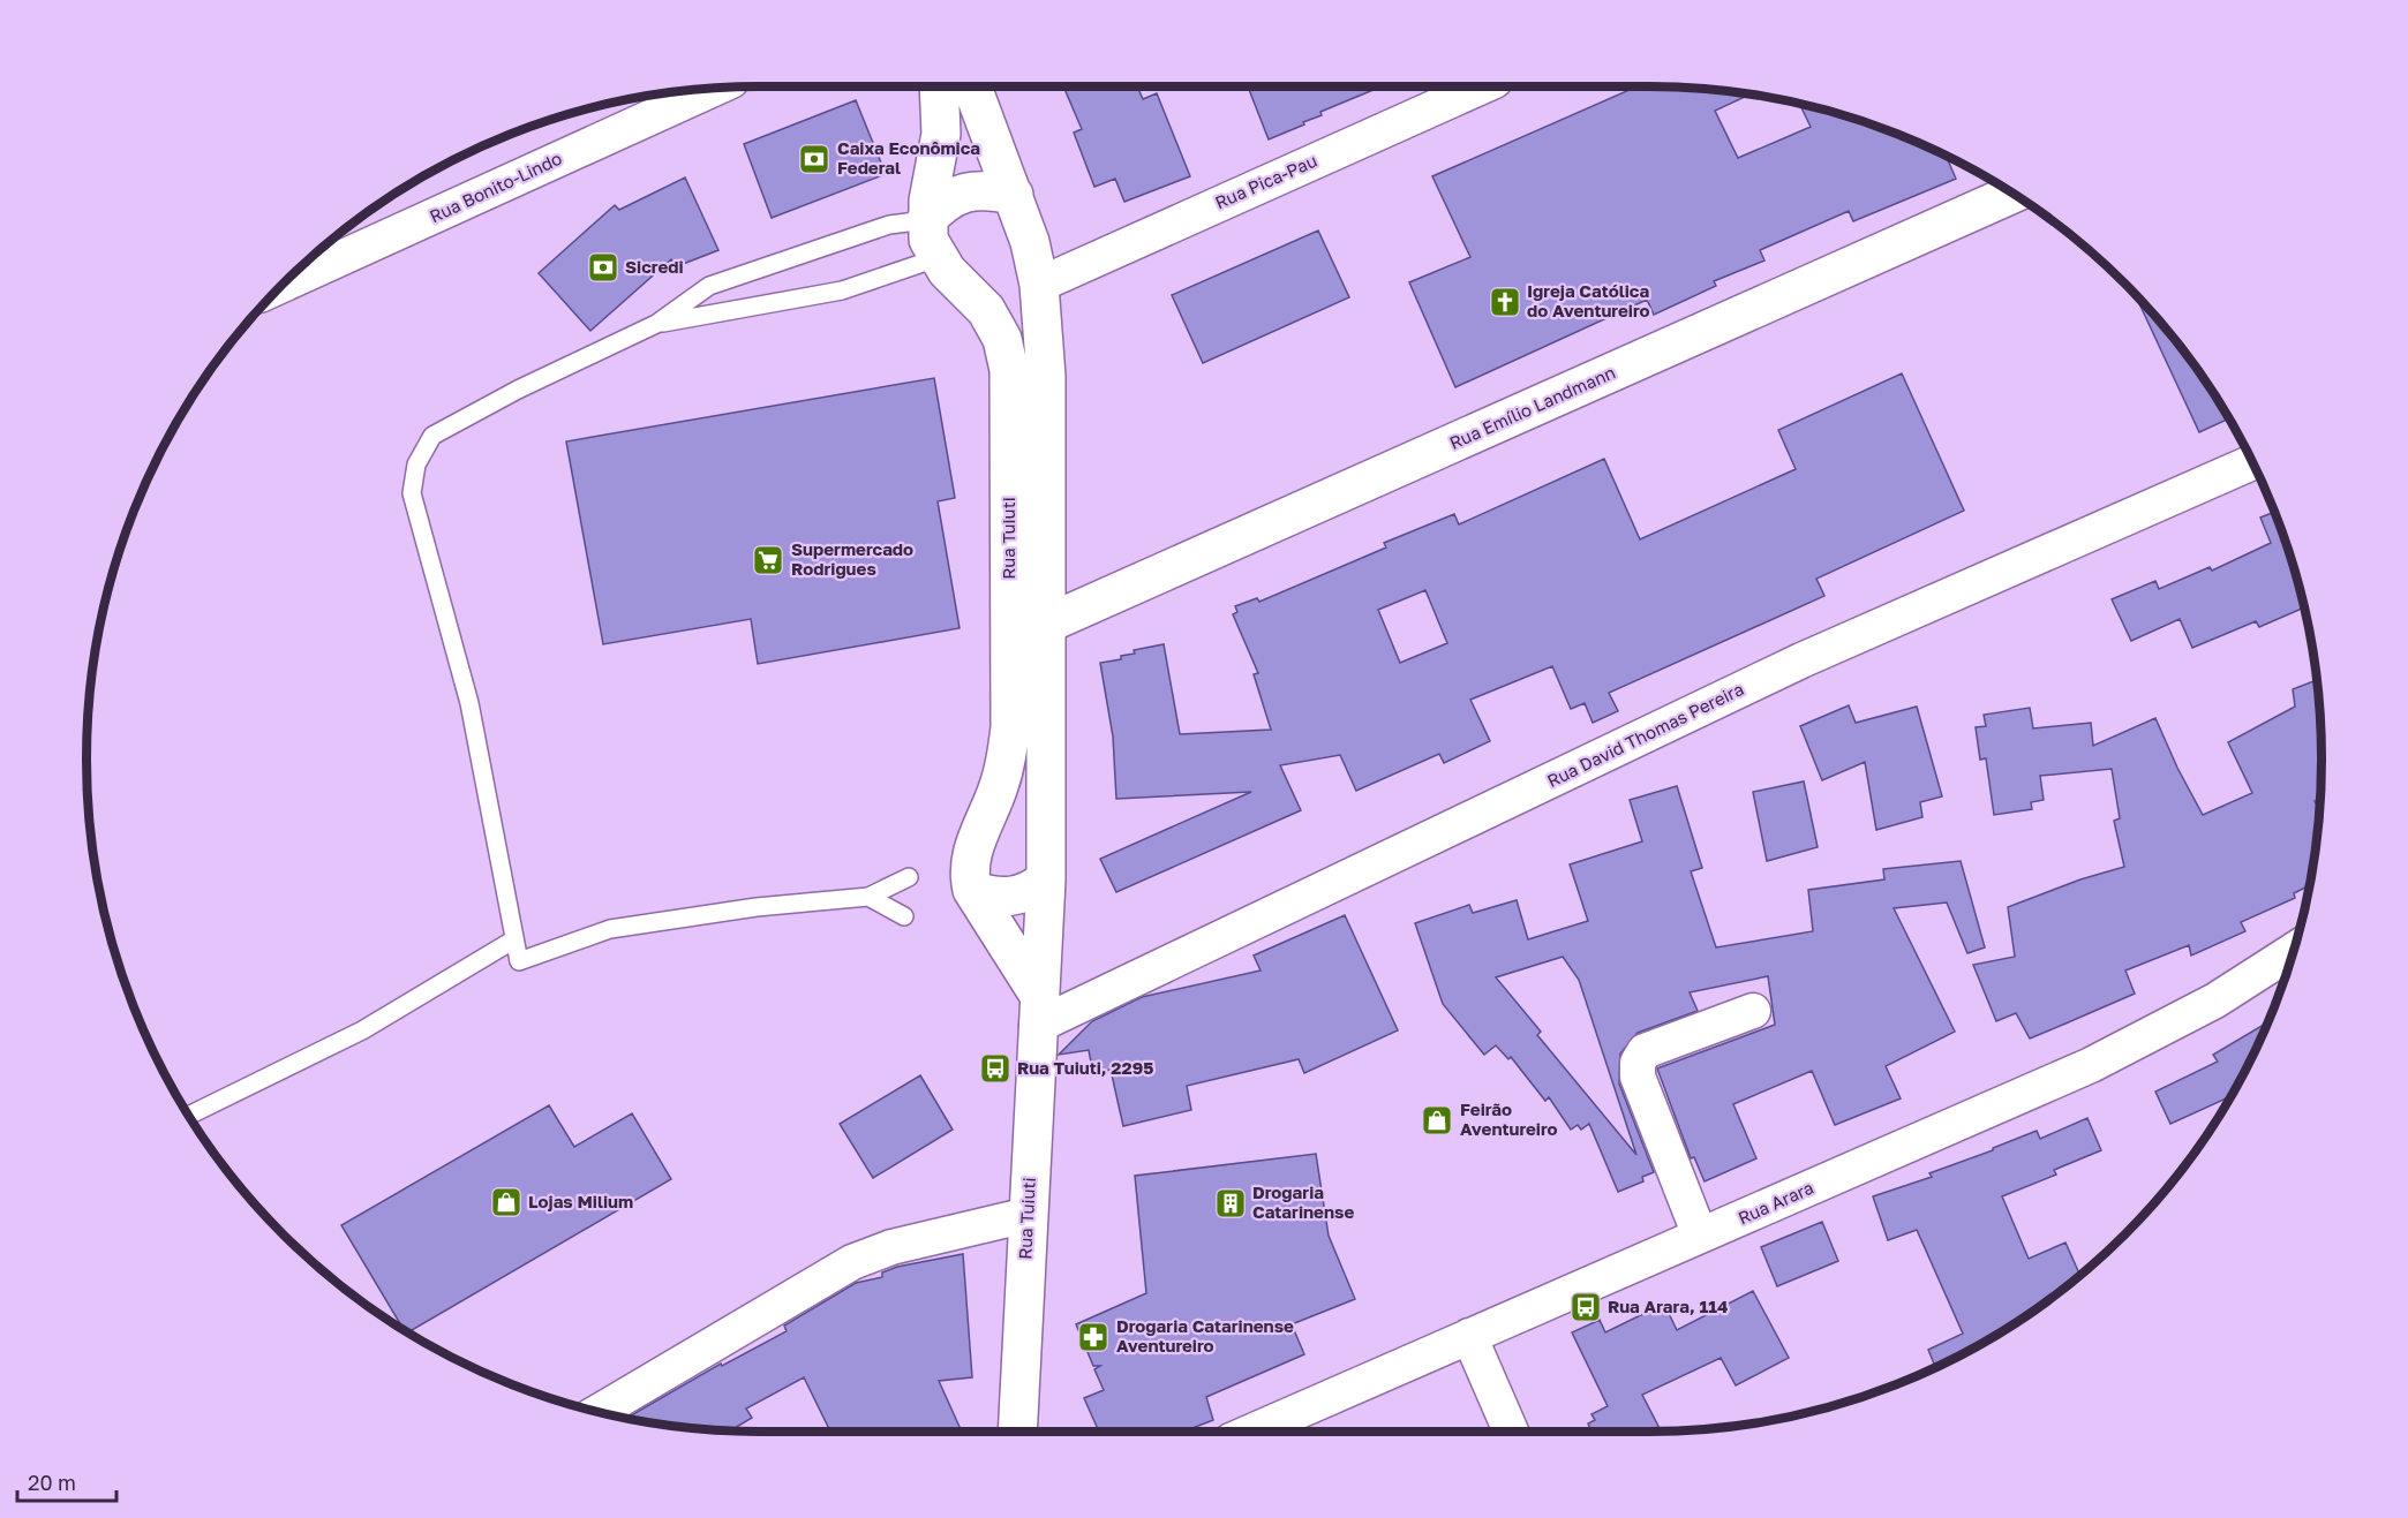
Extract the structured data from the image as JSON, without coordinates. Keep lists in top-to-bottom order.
{
  "streets": {
    "main road": ["Rua Emílio Landmann", "Rua Tuiuti"],
    "street": [
      "Rua Pica-Pau",
      "Rua Bonito-Lindo",
      "Rua David Thomas Pereira",
      "Rua Arara"
    ]
  },
  "crossings": [
    ["Rua Pica-Pau", "Rua Tuiuti"],
    ["Rua Emílio Landmann", "Rua Tuiuti"],
    ["Rua Tuiuti", "Rua David Thomas Pereira"]
  ],
  "places": {
    "bank": ["Caixa Econômica Federal", "Sicredi"],
    "church": ["Igreja Católica do Aventureiro"],
    "supermarket": ["Supermercado Rodrigues"],
    "bus stop": ["Rua Tuiuti, 2295", "Rua Arara, 114"],
    "shop": ["Feirão Aventureiro", "Lojas Milium"],
    "building": ["Drogaria Catarinense"],
    "pharmacy": ["Drogaria Catarinense Aventureiro"]
  },
  "scale_bar": "20 m"
}
